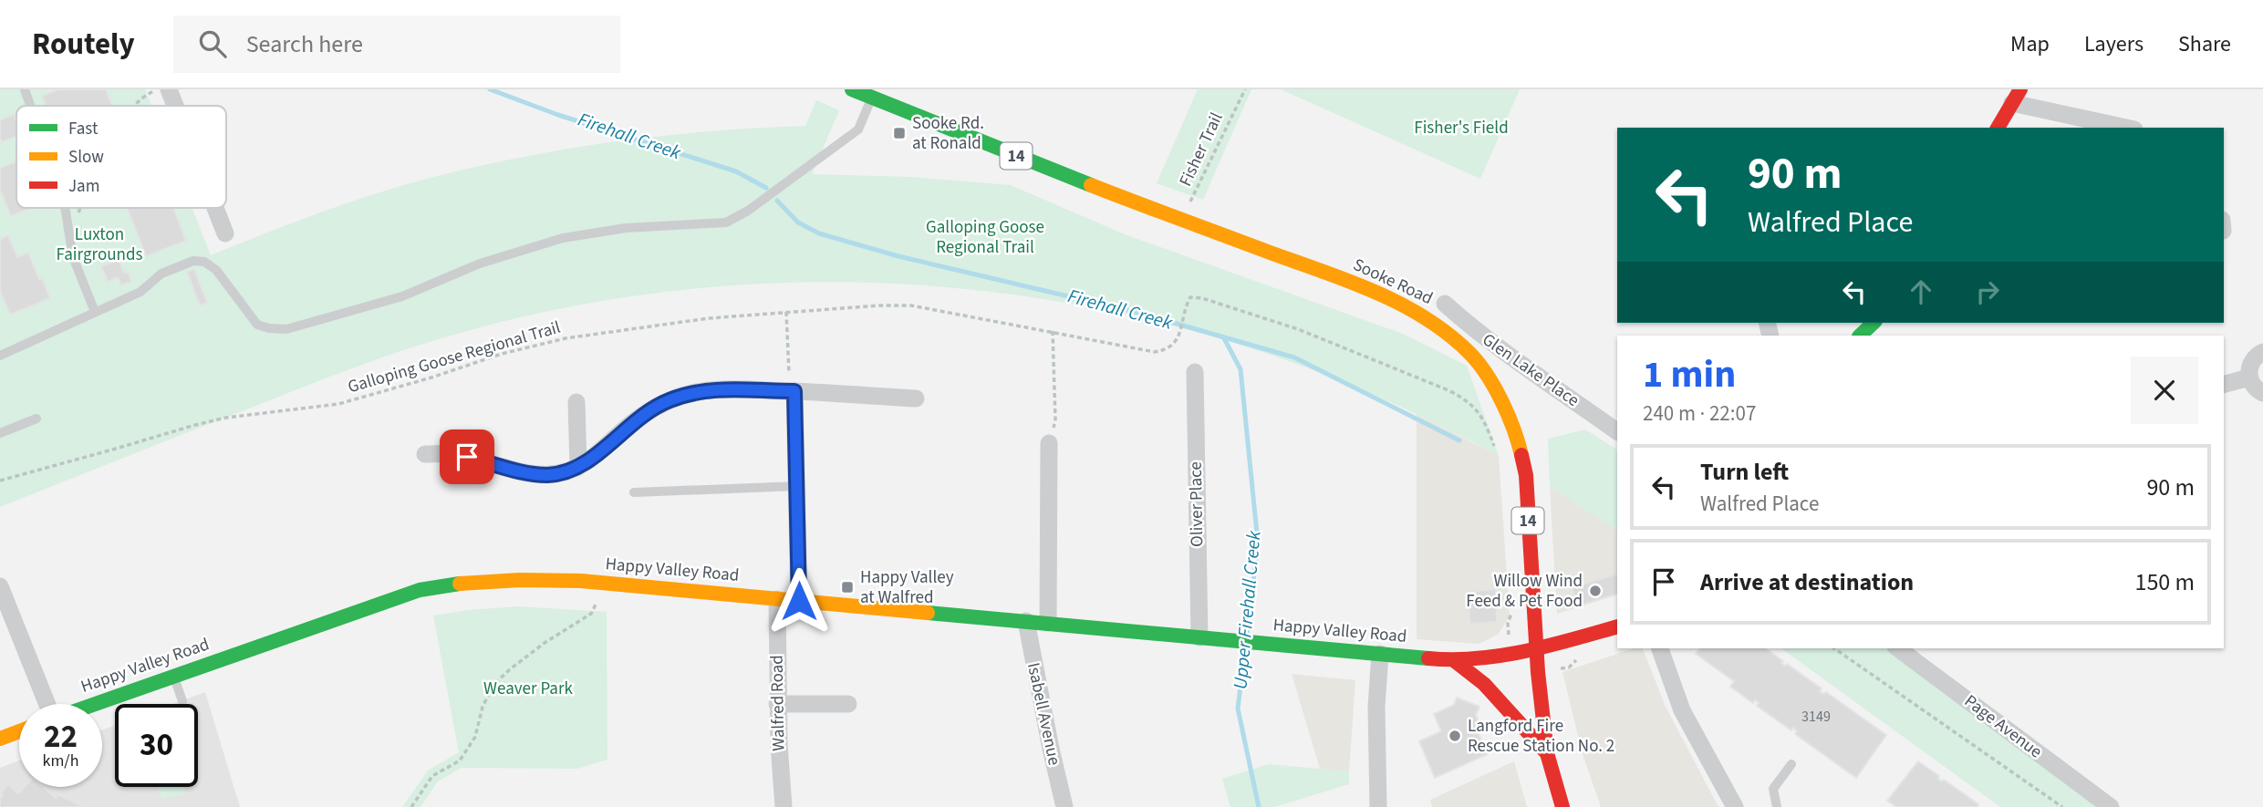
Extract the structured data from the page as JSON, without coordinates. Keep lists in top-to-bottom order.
{
  "streets": {
    "main road": ["14", "Sooke Road", "Happy Valley Road"],
    "street": [
      "Glen Lake Place",
      "Oliver Place",
      "Walfred Road",
      "Isabell Avenue",
      "Page Avenue"
    ],
    "path": ["Fisher Trail", "Galloping Goose Regional Trail"]
  },
  "crossings": [
    ["Fisher Trail", "Sooke Road"],
    ["Sooke Road", "Happy Valley Road"],
    ["Oliver Place", "Happy Valley Road"],
    ["Happy Valley Road", "Walfred Road"],
    ["Happy Valley Road", "Isabell Avenue"]
  ],
  "water": ["Firehall Creek", "Upper Firehall Creek"],
  "parks": [
    "Fisher's Field",
    "Galloping Goose Regional Trail",
    "Luxton Fairgrounds",
    "Weaver Park"
  ],
  "places": {
    "transit": ["Sooke Rd. at Ronald", "Happy Valley at Walfred"],
    "other": ["Willow Wind Feed & Pet Food", "Langford Fire Rescue Station No. 2"]
  },
  "house_numbers": ["3149"],
  "legend": ["Fast", "Slow", "Jam"],
  "page": {
    "header": "Routely",
    "search": "Search here",
    "nav": ["Map", "Layers", "Share"],
    "turn": ["90 m", "Walfred Place"],
    "heading": ["1 min", "240 m · 22:07"],
    "list": [
      {
        "name": "Turn left",
        "note": "Walfred Place",
        "value": "90 m"
      },
      {
        "name": "Arrive at destination",
        "value": "150 m"
      }
    ],
    "speed": "22 km/h",
    "limit": "30"
  }
}
